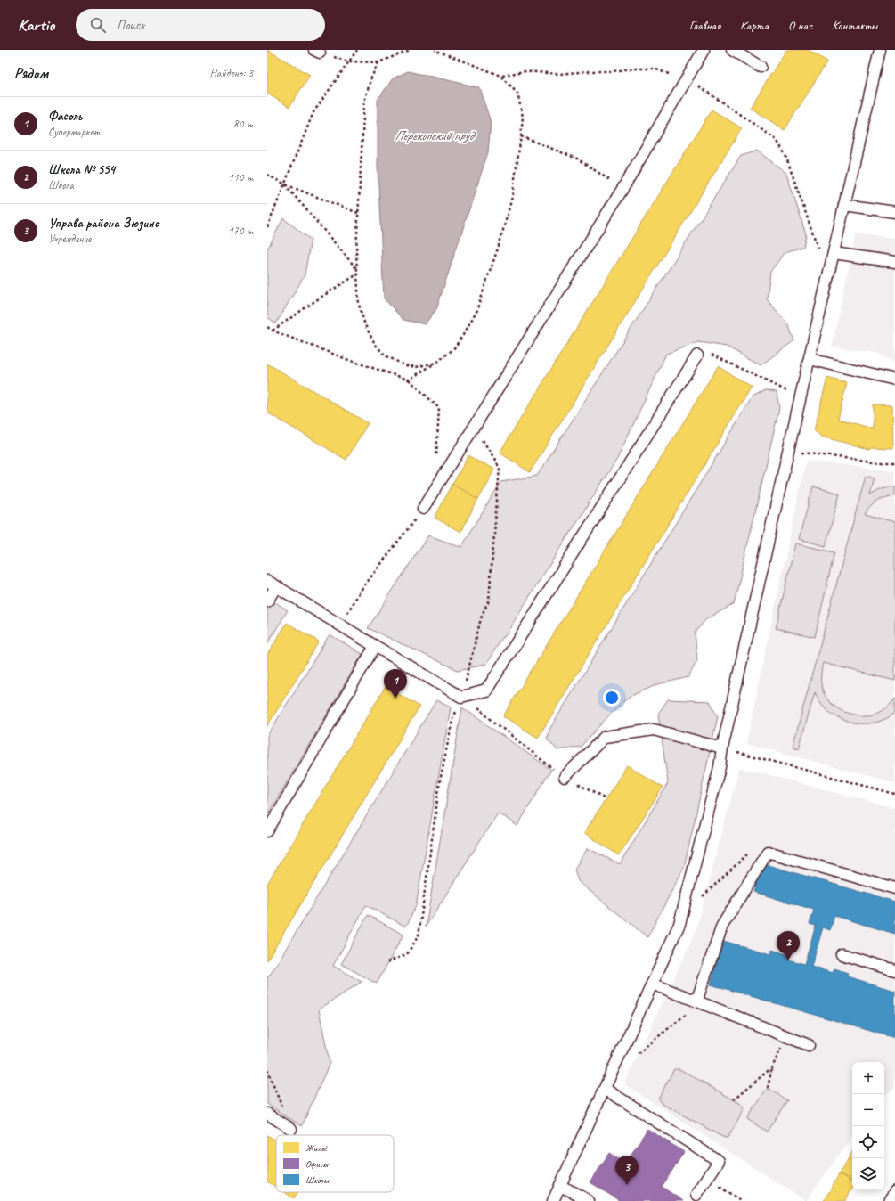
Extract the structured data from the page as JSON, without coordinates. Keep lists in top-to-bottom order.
{
  "water": ["Перекопский пруд"],
  "legend": ["Жильё", "Офисы", "Школы"],
  "page": {
    "header": "Kartio",
    "search": "Поиск",
    "nav": [
      "Главная",
      "Карта",
      "О нас",
      "Контакты"
    ],
    "heading": ["Рядом", "Найдено: 3"],
    "list": [
      {
        "mark": "1",
        "name": "Фасоль",
        "note": "Супермаркет",
        "value": "80 m"
      },
      {
        "mark": "2",
        "name": "Школа № 554",
        "note": "Школа",
        "value": "110 m"
      },
      {
        "mark": "3",
        "name": "Управа района Зюзино",
        "note": "Учреждение",
        "value": "170 m"
      }
    ],
    "pins": ["1", "2", "3"],
    "map_buttons": ["+", "−"]
  }
}
